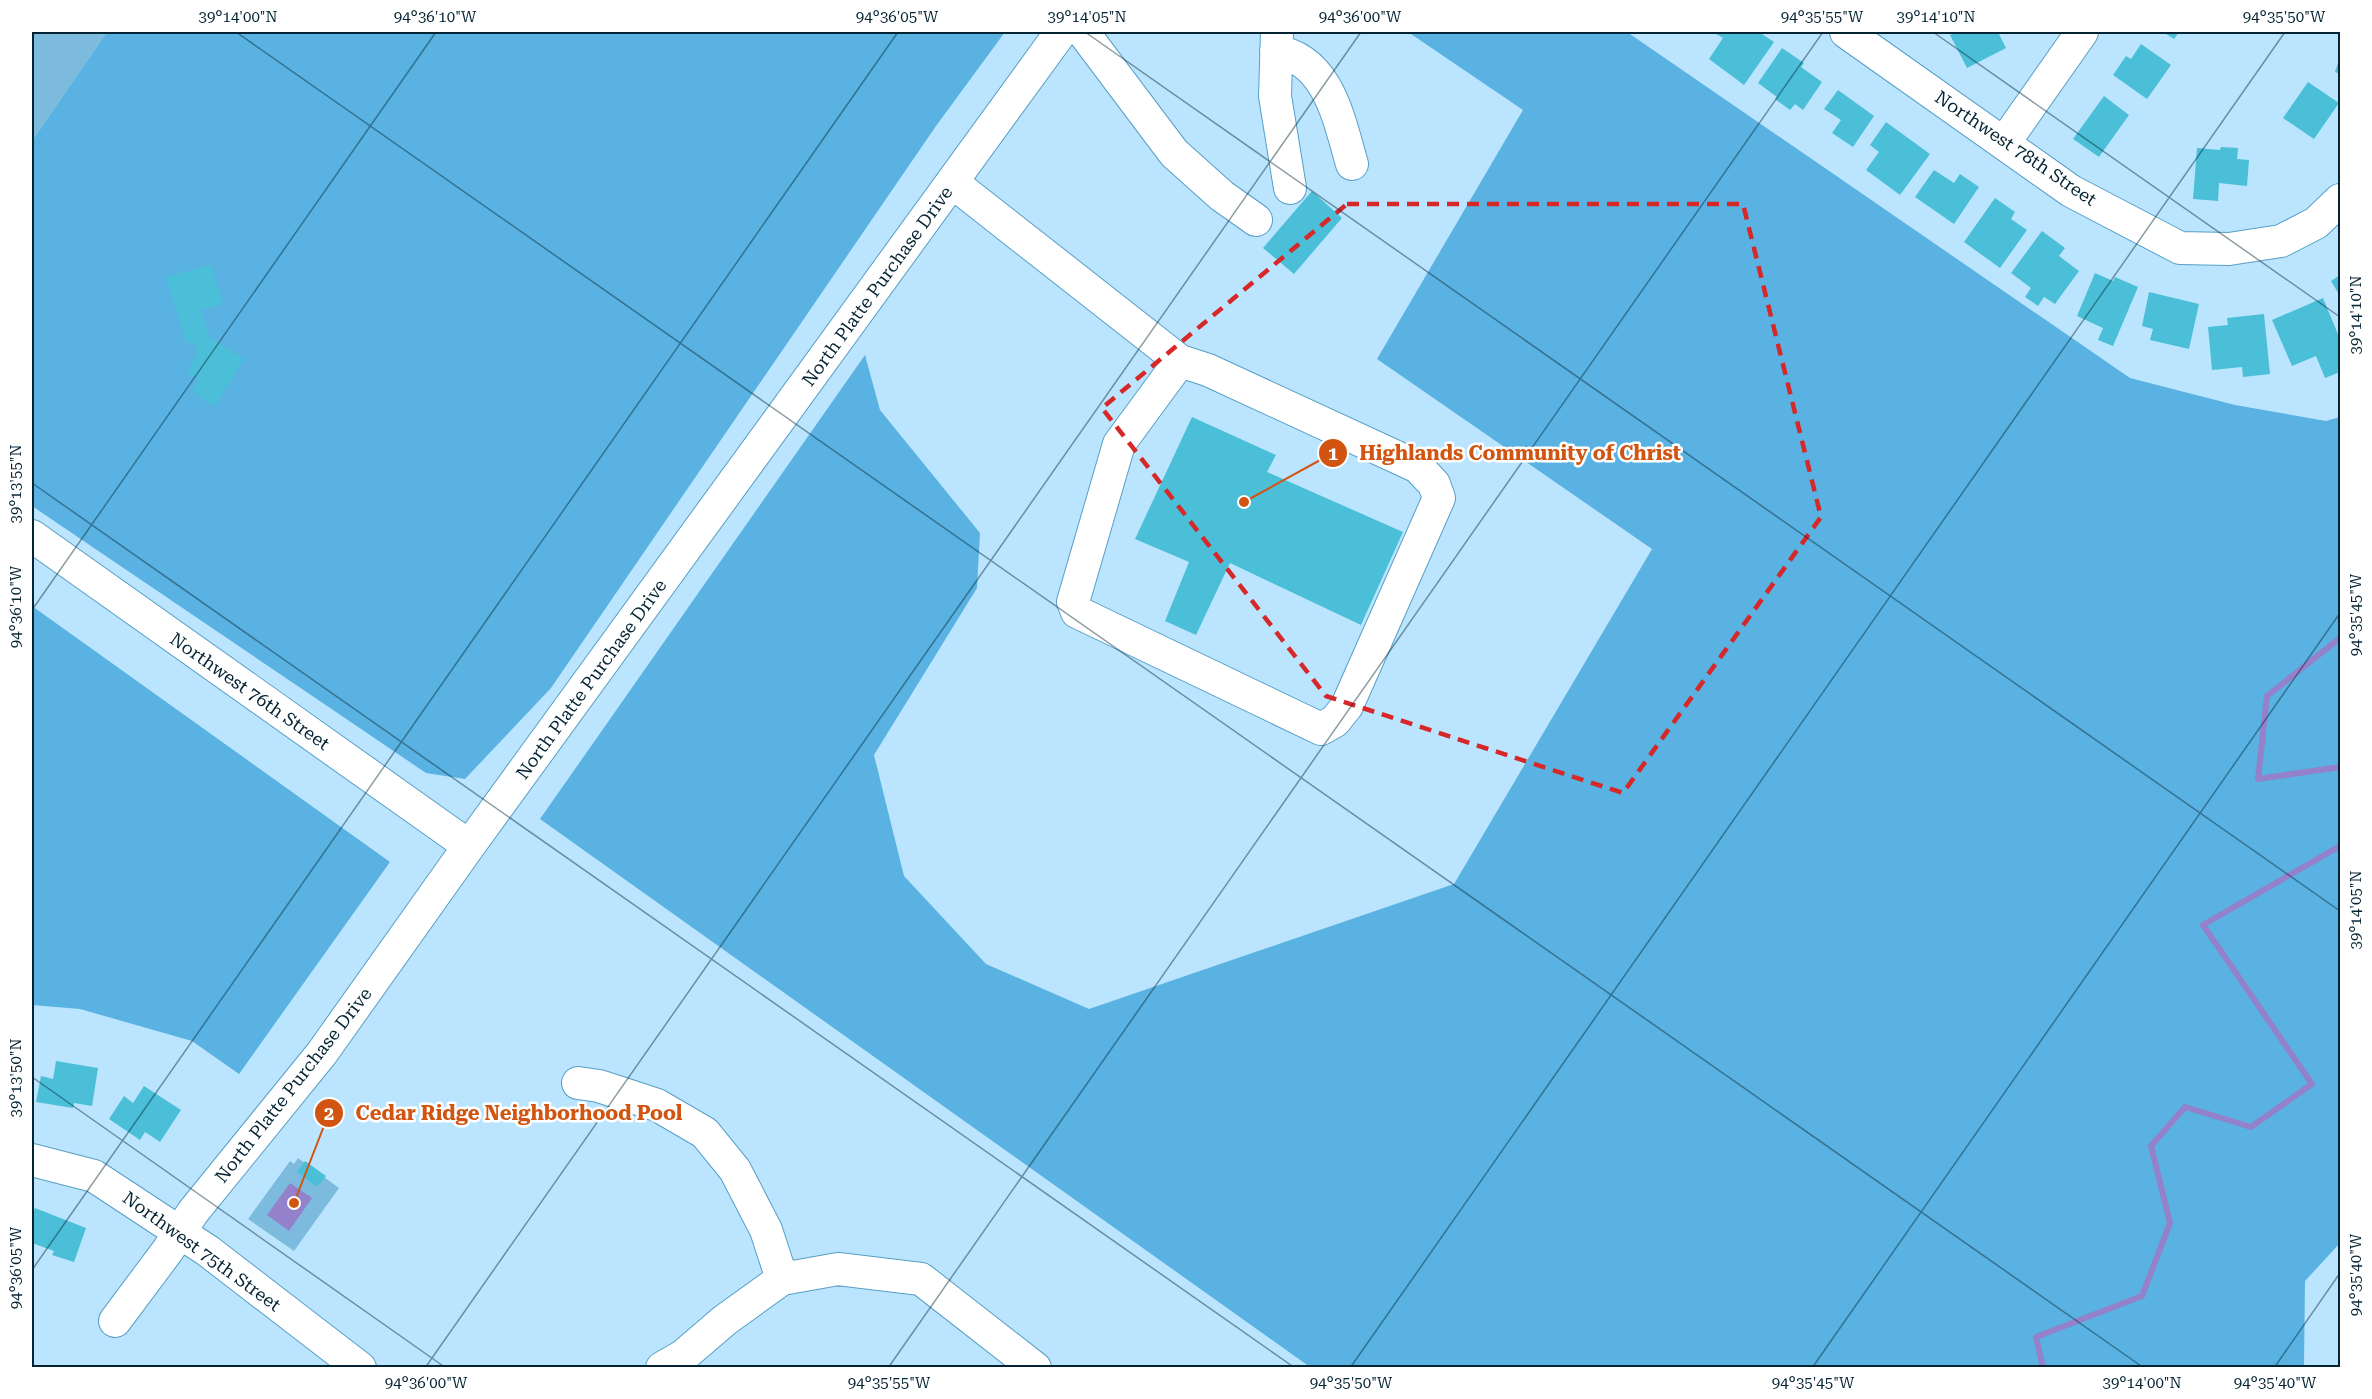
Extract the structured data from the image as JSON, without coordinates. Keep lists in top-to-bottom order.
{
  "streets": {
    "street": [
      "Northwest 78th Street",
      "North Platte Purchase Drive",
      "Northwest 76th Street",
      "Northwest 75th Street"
    ]
  },
  "crossings": [
    ["North Platte Purchase Drive", "Northwest 76th Street"],
    ["North Platte Purchase Drive", "Northwest 75th Street"]
  ],
  "places": ["Highlands Community of Christ", "Cedar Ridge Neighborhood Pool"],
  "coordinates": [
    "39°14'00\"N",
    "94°36'10\"W",
    "94°36'05\"W",
    "39°14'05\"N",
    "94°36'00\"W",
    "94°35'55\"W",
    "39°14'10\"N",
    "94°35'50\"W",
    "39°13'55\"N",
    "94°35'45\"W",
    "39°13'50\"N",
    "94°35'40\"W"
  ]
}
